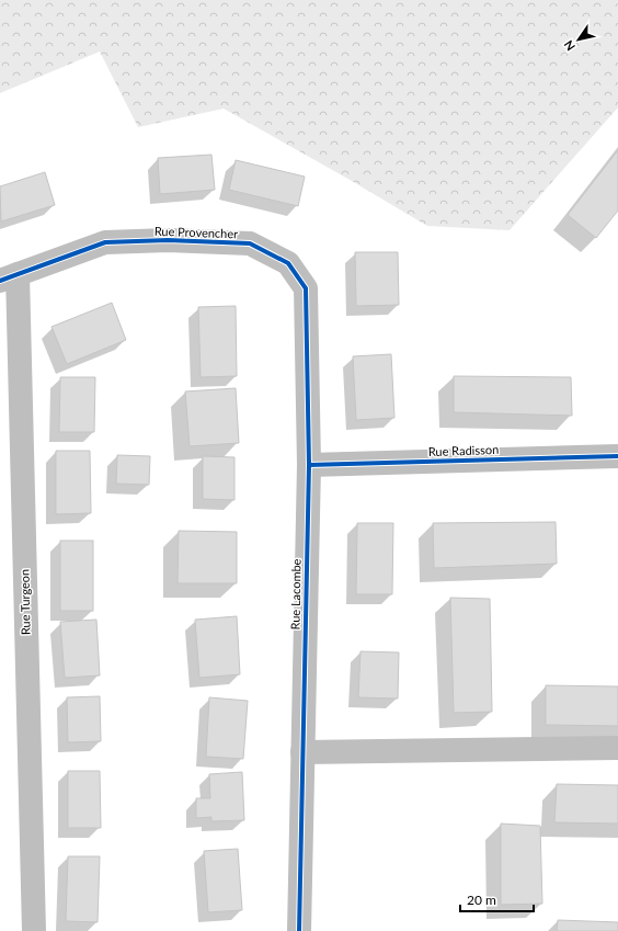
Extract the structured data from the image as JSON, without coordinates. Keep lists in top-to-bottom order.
{
  "streets": {
    "street": [
      "Rue Provencher",
      "Rue Radisson",
      "Rue Lacombe",
      "Rue Turgeon"
    ]
  },
  "crossings": [
    ["Rue Provencher", "Rue Lacombe"],
    ["Rue Provencher", "Rue Turgeon"],
    ["Rue Radisson", "Rue Lacombe"]
  ],
  "scale_bar": "20 m",
  "north": "bottom left"
}
